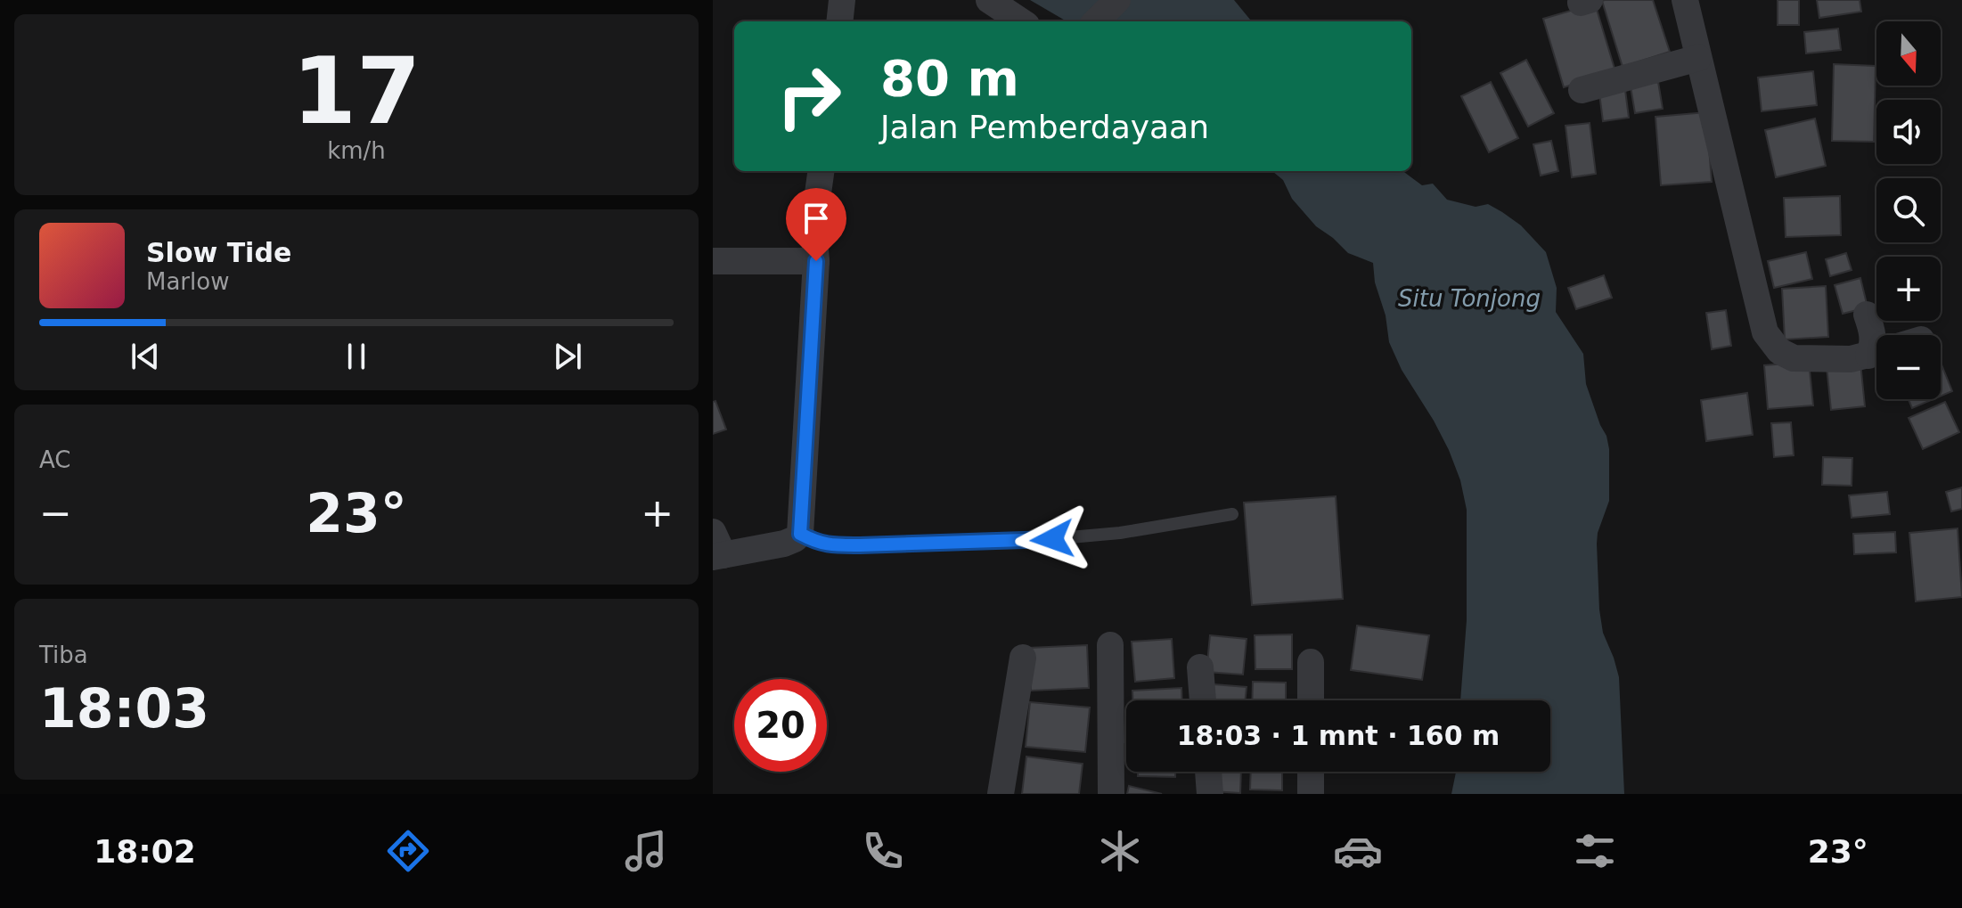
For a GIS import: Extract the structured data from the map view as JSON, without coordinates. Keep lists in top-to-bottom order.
{
  "water": ["Situ Tonjong"],
  "north": "bottom",
  "page": {
    "tile": [
      ["17", "km/h"],
      "AC",
      ["Tiba", "18:03"]
    ],
    "map_buttons": ["+", "−"],
    "turn": ["80 m", "Jalan Pemberdayaan"],
    "song": ["Slow Tide", "Marlow"],
    "heat": ["−", "23°", "+"],
    "limit": "20",
    "trip": "18:03 · 1 mnt · 160 m",
    "tabs": ["18:02", "23°"]
  }
}
